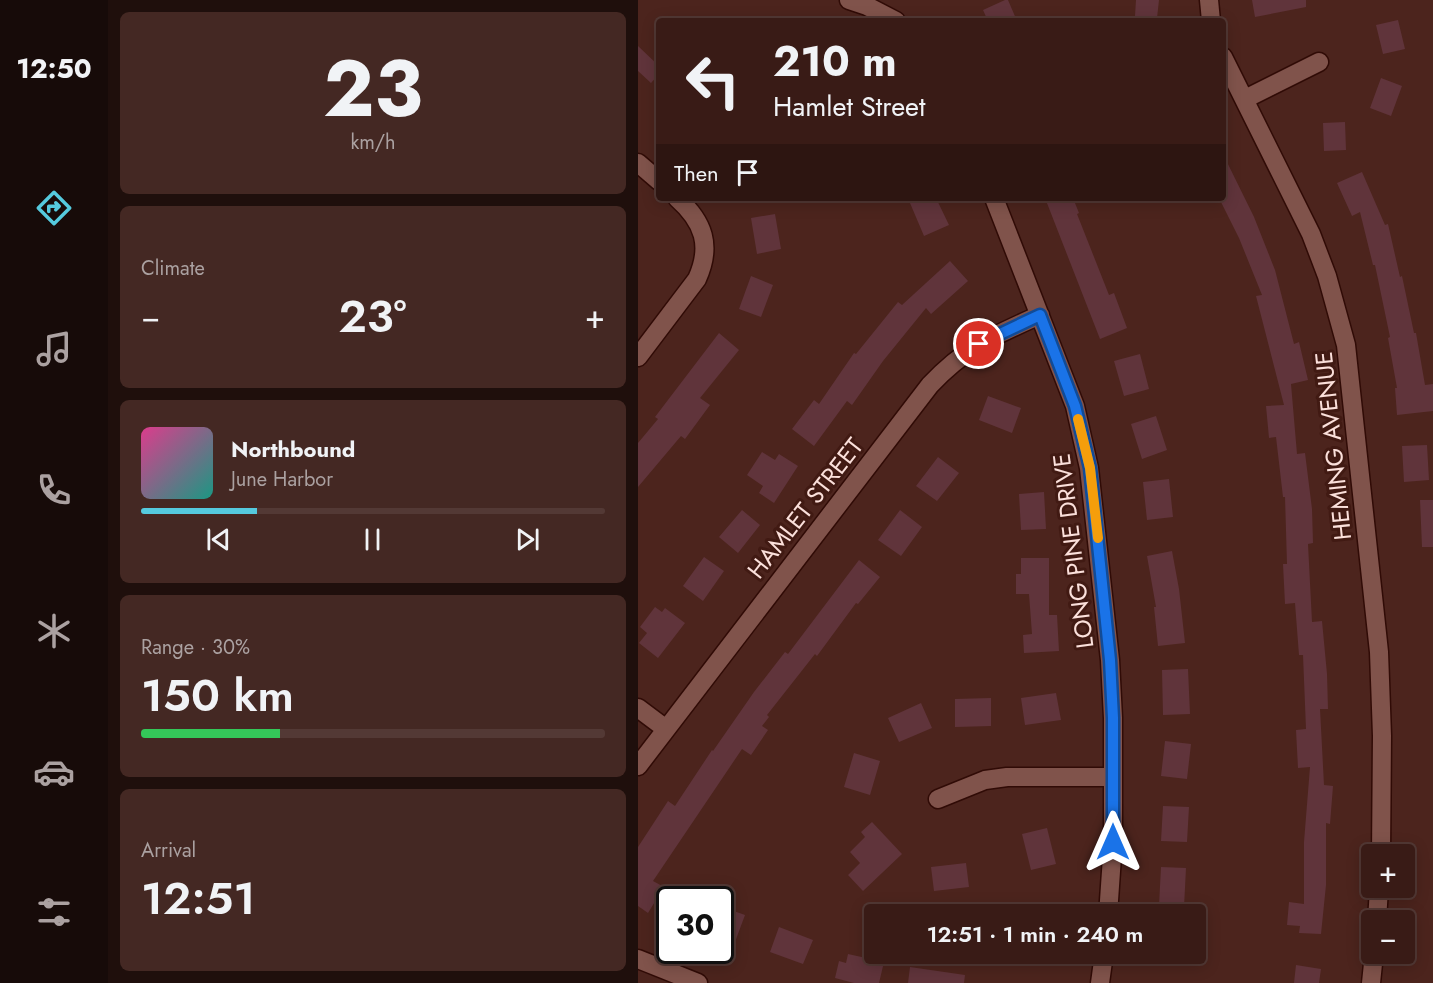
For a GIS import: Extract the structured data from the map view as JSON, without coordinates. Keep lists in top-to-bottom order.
{
  "streets": {
    "street": ["HEMING AVENUE", "HAMLET STREET", "LONG PINE DRIVE"]
  },
  "crossings": [
    ["HAMLET STREET", "LONG PINE DRIVE"]
  ],
  "page": {
    "tabs": "12:50",
    "tile": [
      ["23", "km/h"],
      "Climate",
      ["Range · 30%", "150 km"],
      ["Arrival", "12:51"]
    ],
    "turn": ["210 m", "Hamlet Street"],
    "then": "Then",
    "heat": ["−", "23°", "+"],
    "song": ["Northbound", "June Harbor"],
    "map_buttons": ["+", "−"],
    "limit": "30",
    "trip": "12:51 · 1 min · 240 m"
  }
}
